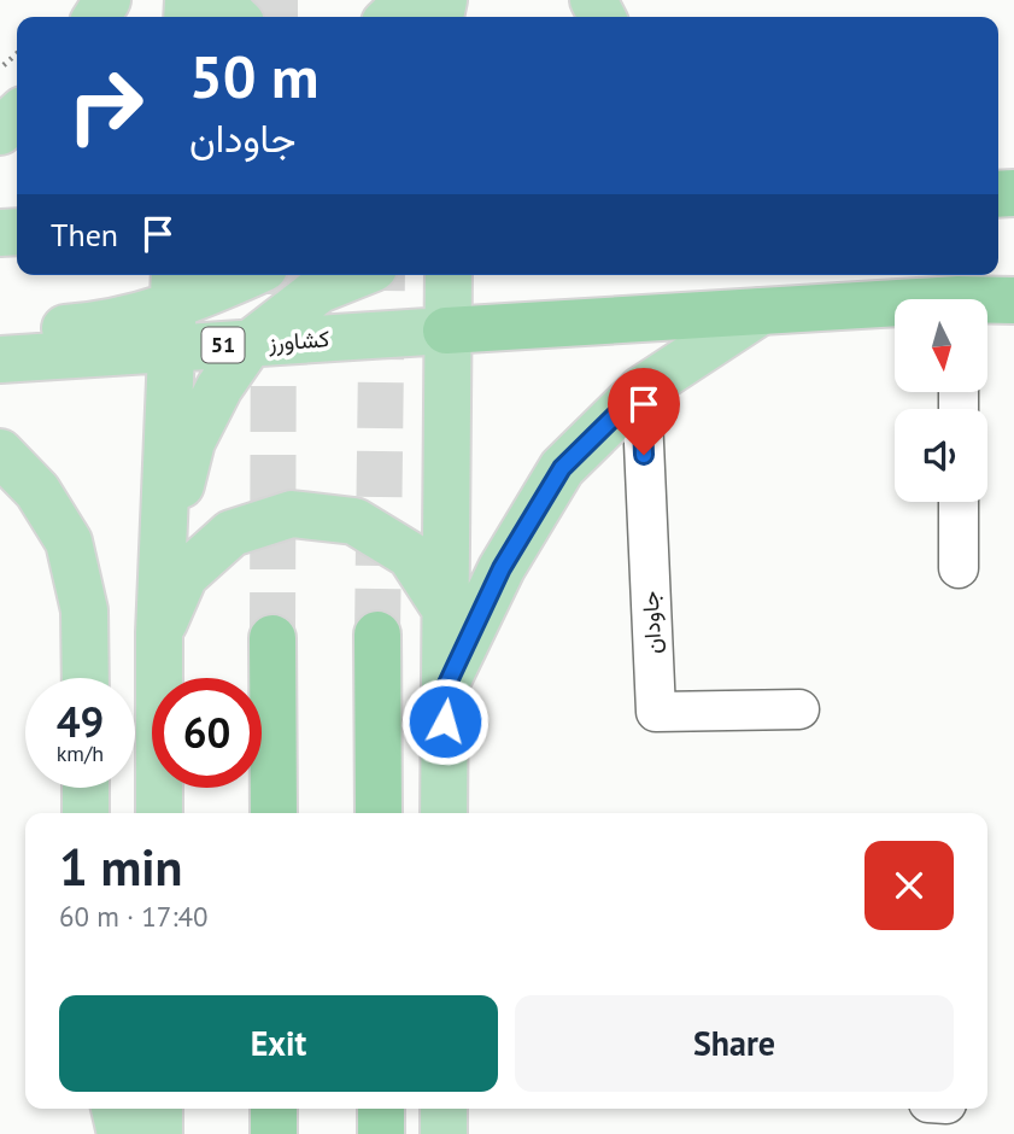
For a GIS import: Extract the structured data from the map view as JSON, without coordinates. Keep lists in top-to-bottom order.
{
  "streets": {
    "highway": ["51"],
    "main road": ["کشاورز"],
    "street": ["جاودان"]
  },
  "crossings": [
    ["کشاورز", "51"]
  ],
  "north": "bottom",
  "page": {
    "turn": ["50 m", "جاودان"],
    "then": "Then",
    "speed": "49 km/h",
    "limit": "60",
    "heading": ["1 min", "60 m · 17:40"],
    "buttons": ["Exit", "Share"]
  }
}
